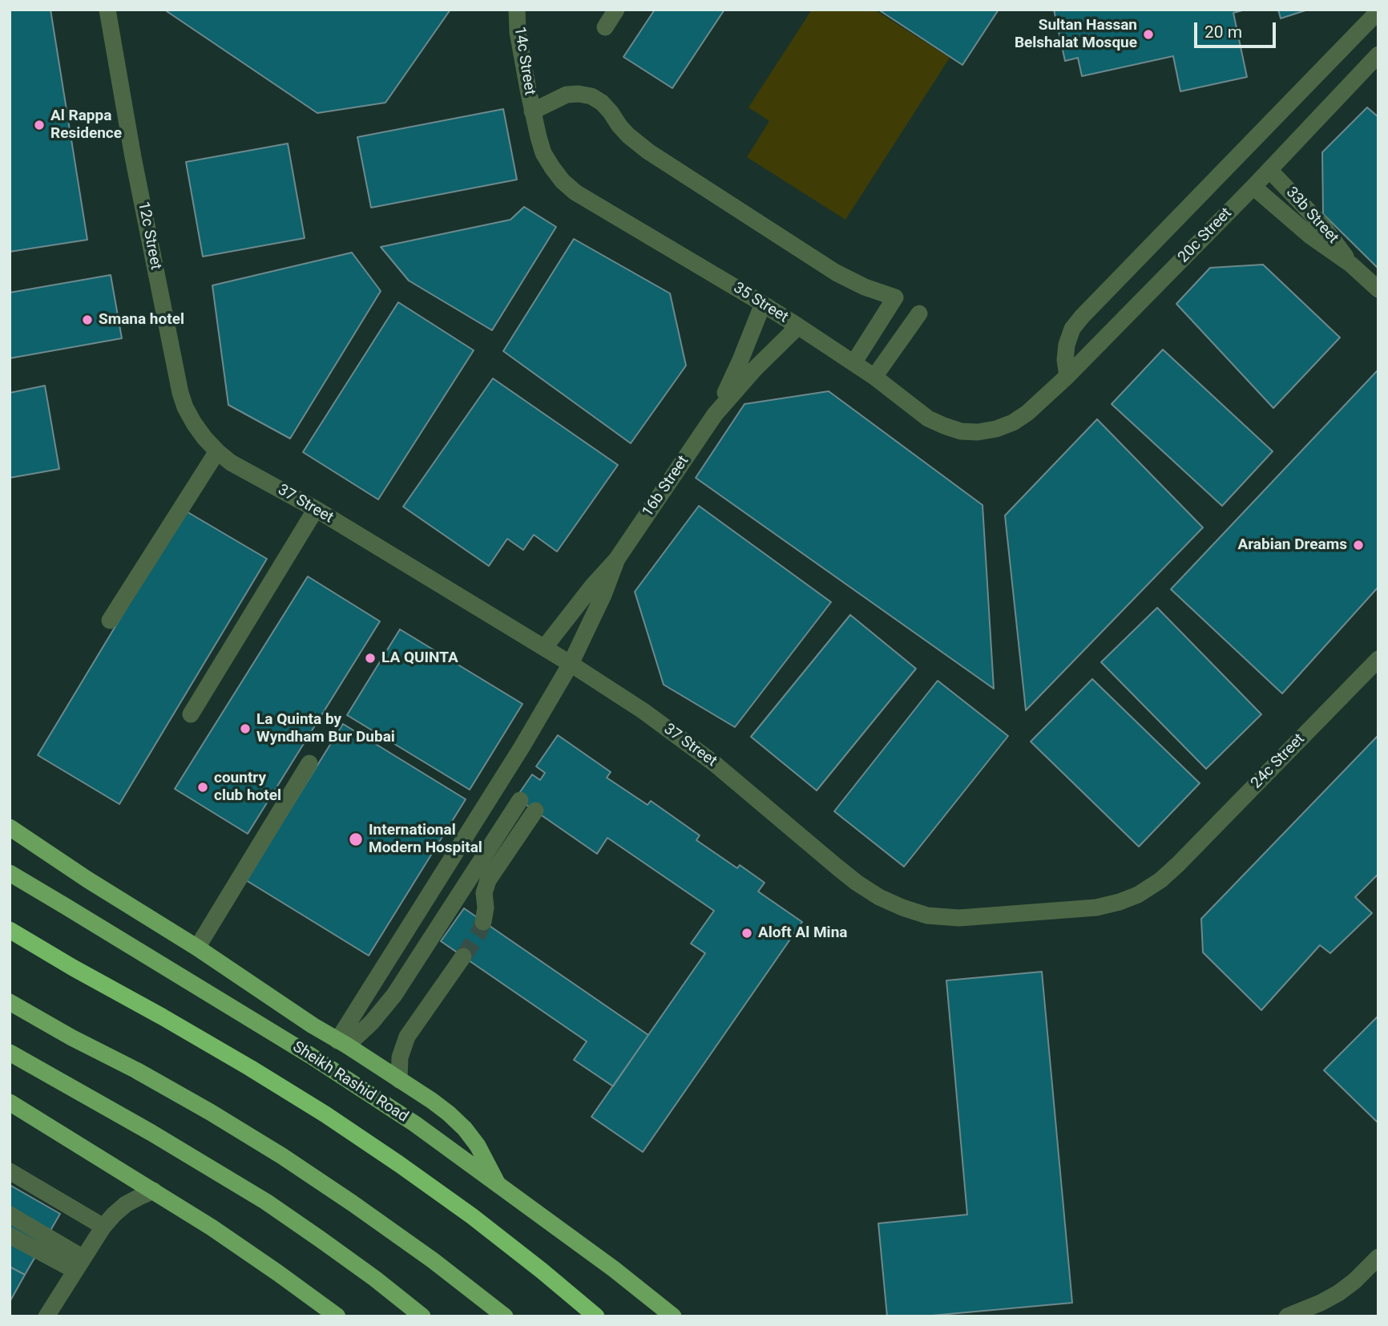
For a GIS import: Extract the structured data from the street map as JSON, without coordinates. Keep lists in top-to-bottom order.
{
  "streets": {
    "main road": ["Sheikh Rashid Road"],
    "street": [
      "14c Street",
      "33b Street",
      "12c Street",
      "20c Street",
      "35 Street",
      "16b Street",
      "37 Street",
      "24c Street"
    ]
  },
  "crossings": [
    ["14c Street", "35 Street"],
    ["33b Street", "20c Street"],
    ["12c Street", "37 Street"],
    ["20c Street", "35 Street"],
    ["35 Street", "16b Street"],
    ["16b Street", "37 Street"],
    ["37 Street", "24c Street"]
  ],
  "places": [
    "Sultan Hassan Belshalat Mosque",
    "Al Rappa Residence",
    "Smana hotel",
    "Arabian Dreams",
    "LA QUINTA",
    "La Quinta by Wyndham Bur Dubai",
    "country club hotel",
    "International Modern Hospital",
    "Aloft Al Mina"
  ],
  "scale_bar": "20 m"
}
